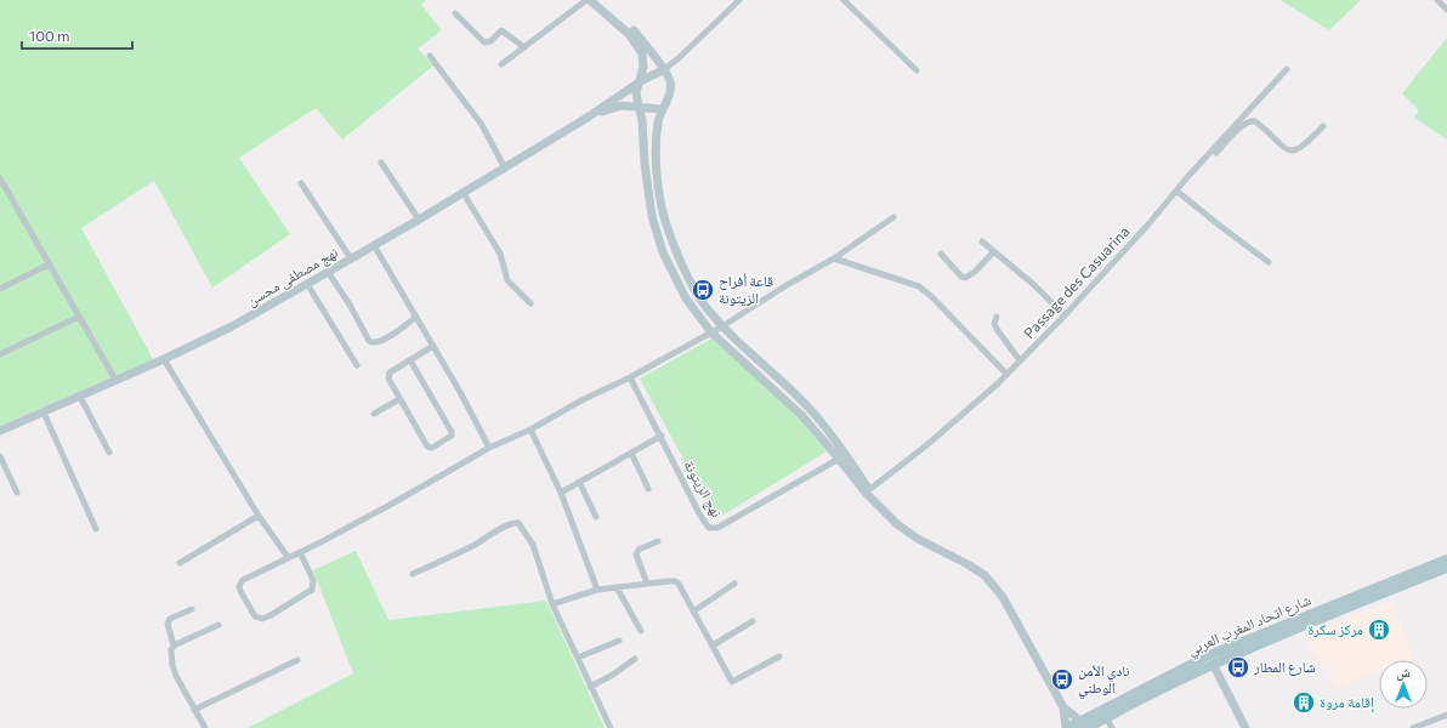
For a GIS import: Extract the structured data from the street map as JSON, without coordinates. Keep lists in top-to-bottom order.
{
  "streets": {
    "main road": ["نهج مصطفى محسن", "شارع اتحاد المغرب العربي"],
    "street": ["Passage des Casuarina", "نهج الزيتونة"]
  },
  "places": {
    "bus stop": ["قاعة أفراح الزيتونة", "شارع المطار", "نادي الأمن الوطني"],
    "building": ["مركز سكرة", "إقامة مروة"]
  },
  "scale_bar": "100 m",
  "north": "top"
}
